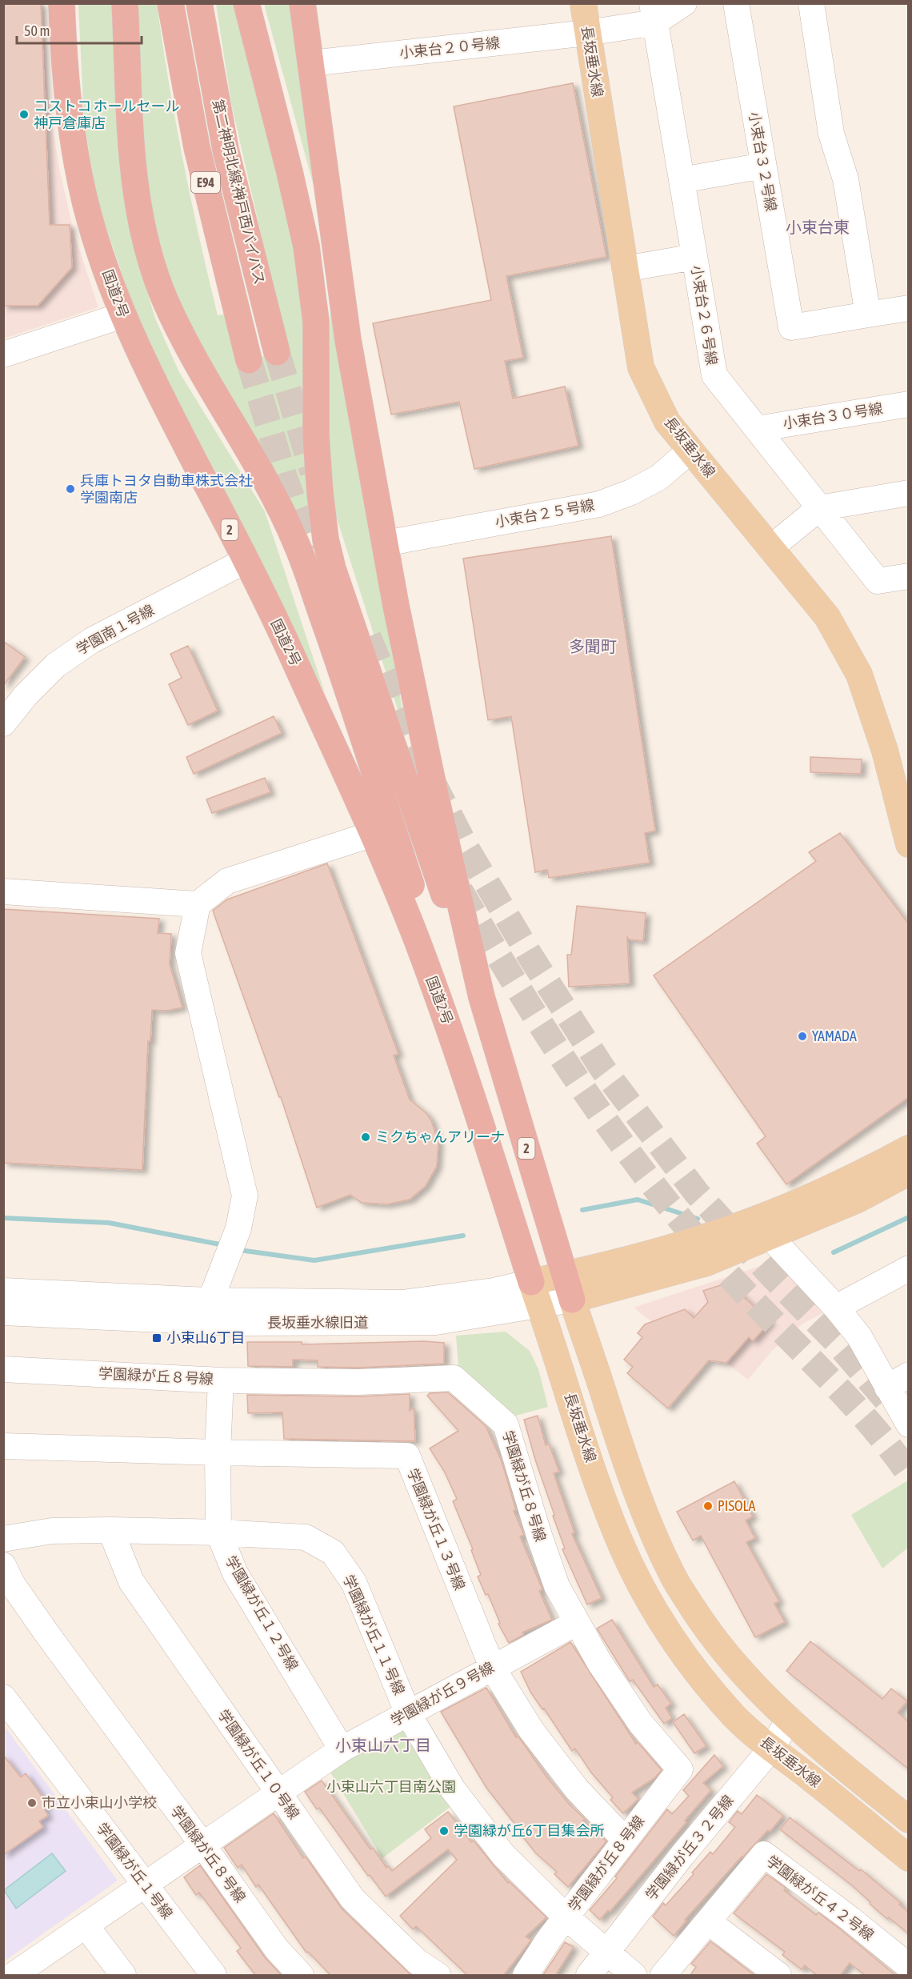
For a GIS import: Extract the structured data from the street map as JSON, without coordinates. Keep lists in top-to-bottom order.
{
  "streets": {
    "highway": [
      "E94",
      "第二神明北線;神戸西バイパス",
      "国道2号",
      "2"
    ],
    "main road": ["長坂垂水線"],
    "street": [
      "小束台２０号線",
      "小束台３２号線",
      "小束台２６号線",
      "小束台３０号線",
      "小束台２５号線",
      "学園南１号線",
      "長坂垂水線旧道",
      "学園緑が丘８号線",
      "学園緑が丘１３号線",
      "学園緑が丘１２号線",
      "学園緑が丘１１号線",
      "学園緑が丘９号線",
      "学園緑が丘１０号線",
      "学園緑が丘３２号線",
      "学園緑が丘１号線",
      "学園緑が丘４２号線"
    ]
  },
  "crossings": [
    ["小束台２０号線", "長坂垂水線"],
    ["小束台２０号線", "2"],
    ["長坂垂水線", "国道2号"],
    ["長坂垂水線", "小束台２５号線"],
    ["長坂垂水線", "2"],
    ["長坂垂水線", "長坂垂水線旧道"],
    ["長坂垂水線", "学園緑が丘３２号線"],
    ["国道2号", "学園南１号線"],
    ["国道2号", "長坂垂水線旧道"],
    ["小束台２６号線", "小束台３０号線"],
    ["小束台２５号線", "2"],
    ["2", "長坂垂水線旧道"],
    ["学園緑が丘８号線", "学園緑が丘１３号線"],
    ["学園緑が丘８号線", "学園緑が丘１２号線"],
    ["学園緑が丘８号線", "学園緑が丘１１号線"],
    ["学園緑が丘８号線", "学園緑が丘９号線"],
    ["学園緑が丘１３号線", "学園緑が丘１２号線"],
    ["学園緑が丘１３号線", "学園緑が丘９号線"],
    ["学園緑が丘１２号線", "学園緑が丘１１号線"],
    ["学園緑が丘１２号線", "学園緑が丘９号線"],
    ["学園緑が丘１１号線", "学園緑が丘９号線"],
    ["学園緑が丘１１号線", "学園緑が丘１０号線"],
    ["学園緑が丘１１号線", "学園緑が丘３２号線"],
    ["学園緑が丘９号線", "学園緑が丘１０号線"],
    ["学園緑が丘９号線", "学園緑が丘１号線"]
  ],
  "districts": ["小束台東", "多聞町", "小束山六丁目"],
  "parks": ["小束山六丁目南公園"],
  "places": {
    "other": [
      "コストコ ホールセール 神戸倉庫店",
      "兵庫トヨタ自動車株式会社 学園南店",
      "YAMADA",
      "ミクちゃんアリーナ",
      "PISOLA",
      "市立小束山小学校",
      "学園緑が丘6丁目集会所"
    ],
    "transit": ["小束山6丁目"]
  },
  "scale_bar": "50 m"
}
